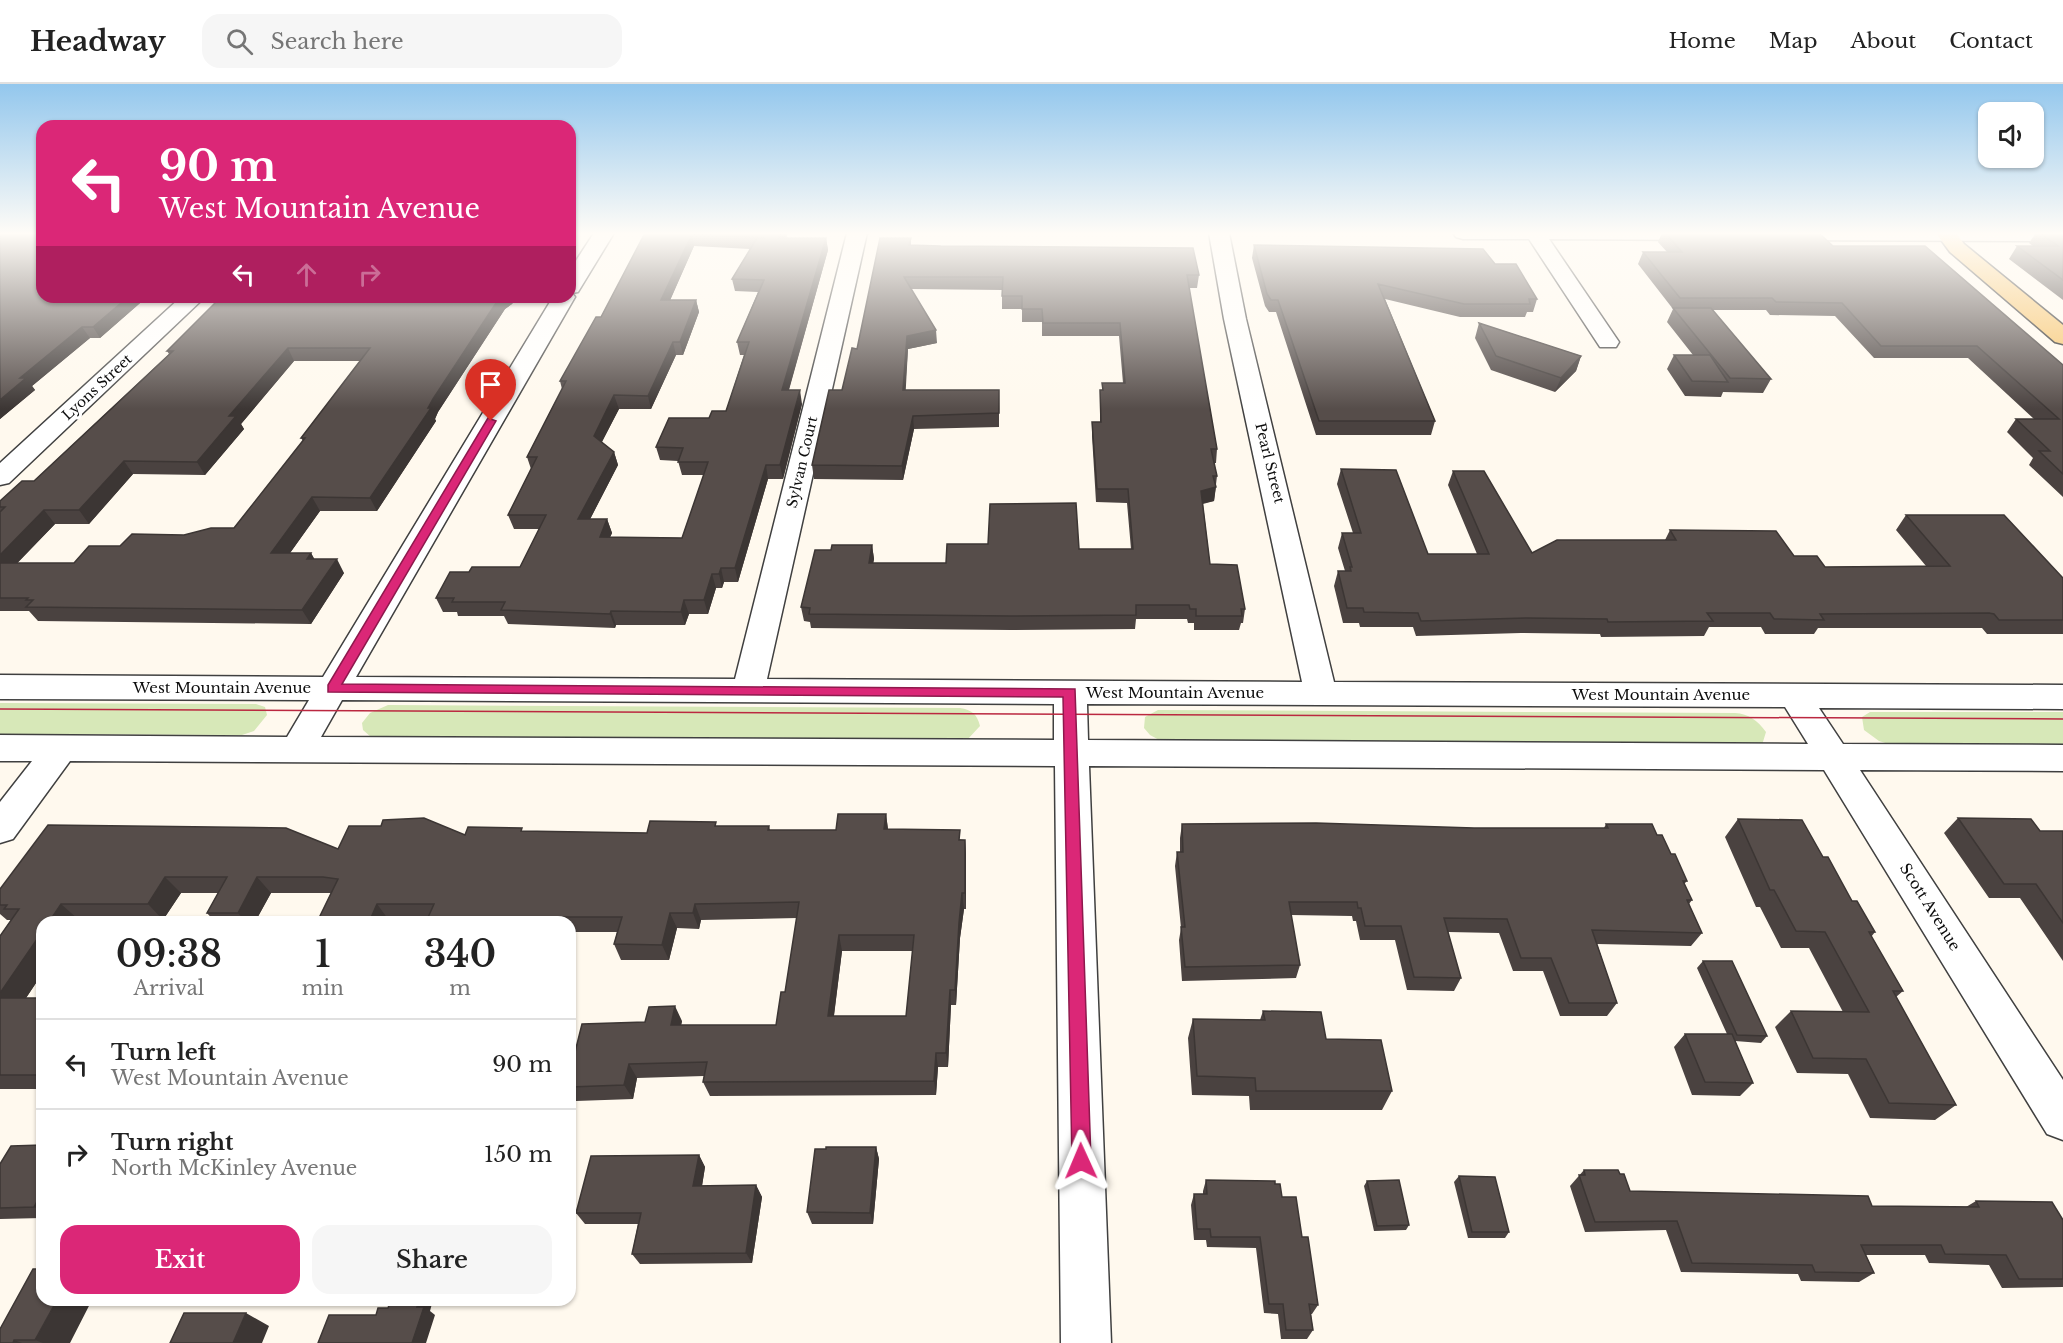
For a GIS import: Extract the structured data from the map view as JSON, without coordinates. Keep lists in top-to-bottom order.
{
  "streets": {
    "street": [
      "Lyons Street",
      "Sylvan Court",
      "Pearl Street",
      "West Mountain Avenue",
      "Scott Avenue"
    ]
  },
  "crossings": [
    ["Sylvan Court", "West Mountain Avenue"],
    ["Pearl Street", "West Mountain Avenue"],
    ["West Mountain Avenue", "Scott Avenue"]
  ],
  "page": {
    "header": "Headway",
    "search": "Search here",
    "nav": [
      "Home",
      "Map",
      "About",
      "Contact"
    ],
    "turn": ["90 m", "West Mountain Avenue"],
    "eta": [
      "09:38",
      "Arrival",
      "1",
      "min",
      "340",
      "m"
    ],
    "list": [
      {
        "name": "Turn left",
        "note": "West Mountain Avenue",
        "value": "90 m"
      },
      {
        "name": "Turn right",
        "note": "North McKinley Avenue",
        "value": "150 m"
      }
    ],
    "buttons": ["Exit", "Share"]
  }
}
